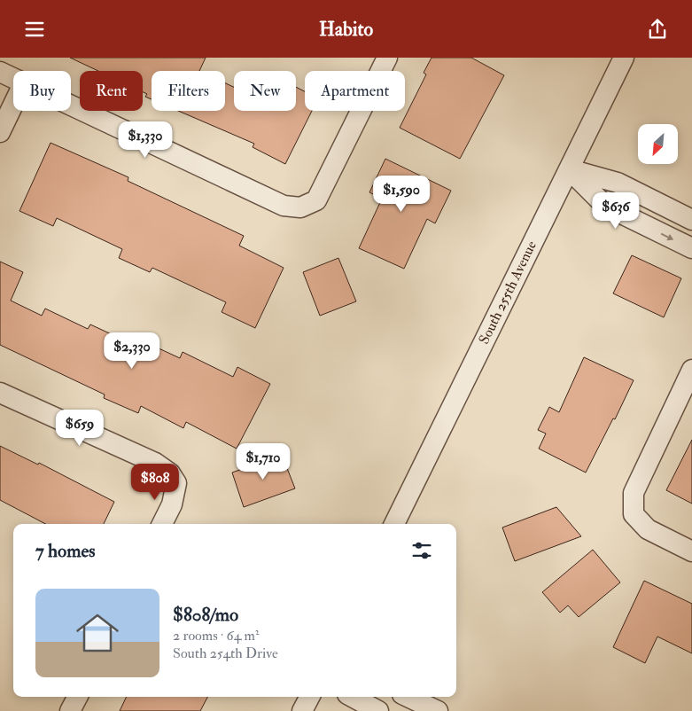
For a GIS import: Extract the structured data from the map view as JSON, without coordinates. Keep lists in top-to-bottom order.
{
  "streets": {
    "street": ["South 255th Avenue"]
  },
  "north": "bottom left",
  "page": {
    "header": "Habito",
    "chip": [
      "Buy",
      "Rent",
      "Filters",
      "New",
      "Apartment"
    ],
    "price": [
      "$1,330",
      "$1,590",
      "$636",
      "$2,330",
      "$659",
      "$1,710",
      "$808"
    ],
    "heading": "7 homes",
    "list": [
      {
        "name": "$808/mo",
        "note": "2 rooms · 64 m² · South 254th Drive"
      }
    ]
  }
}
